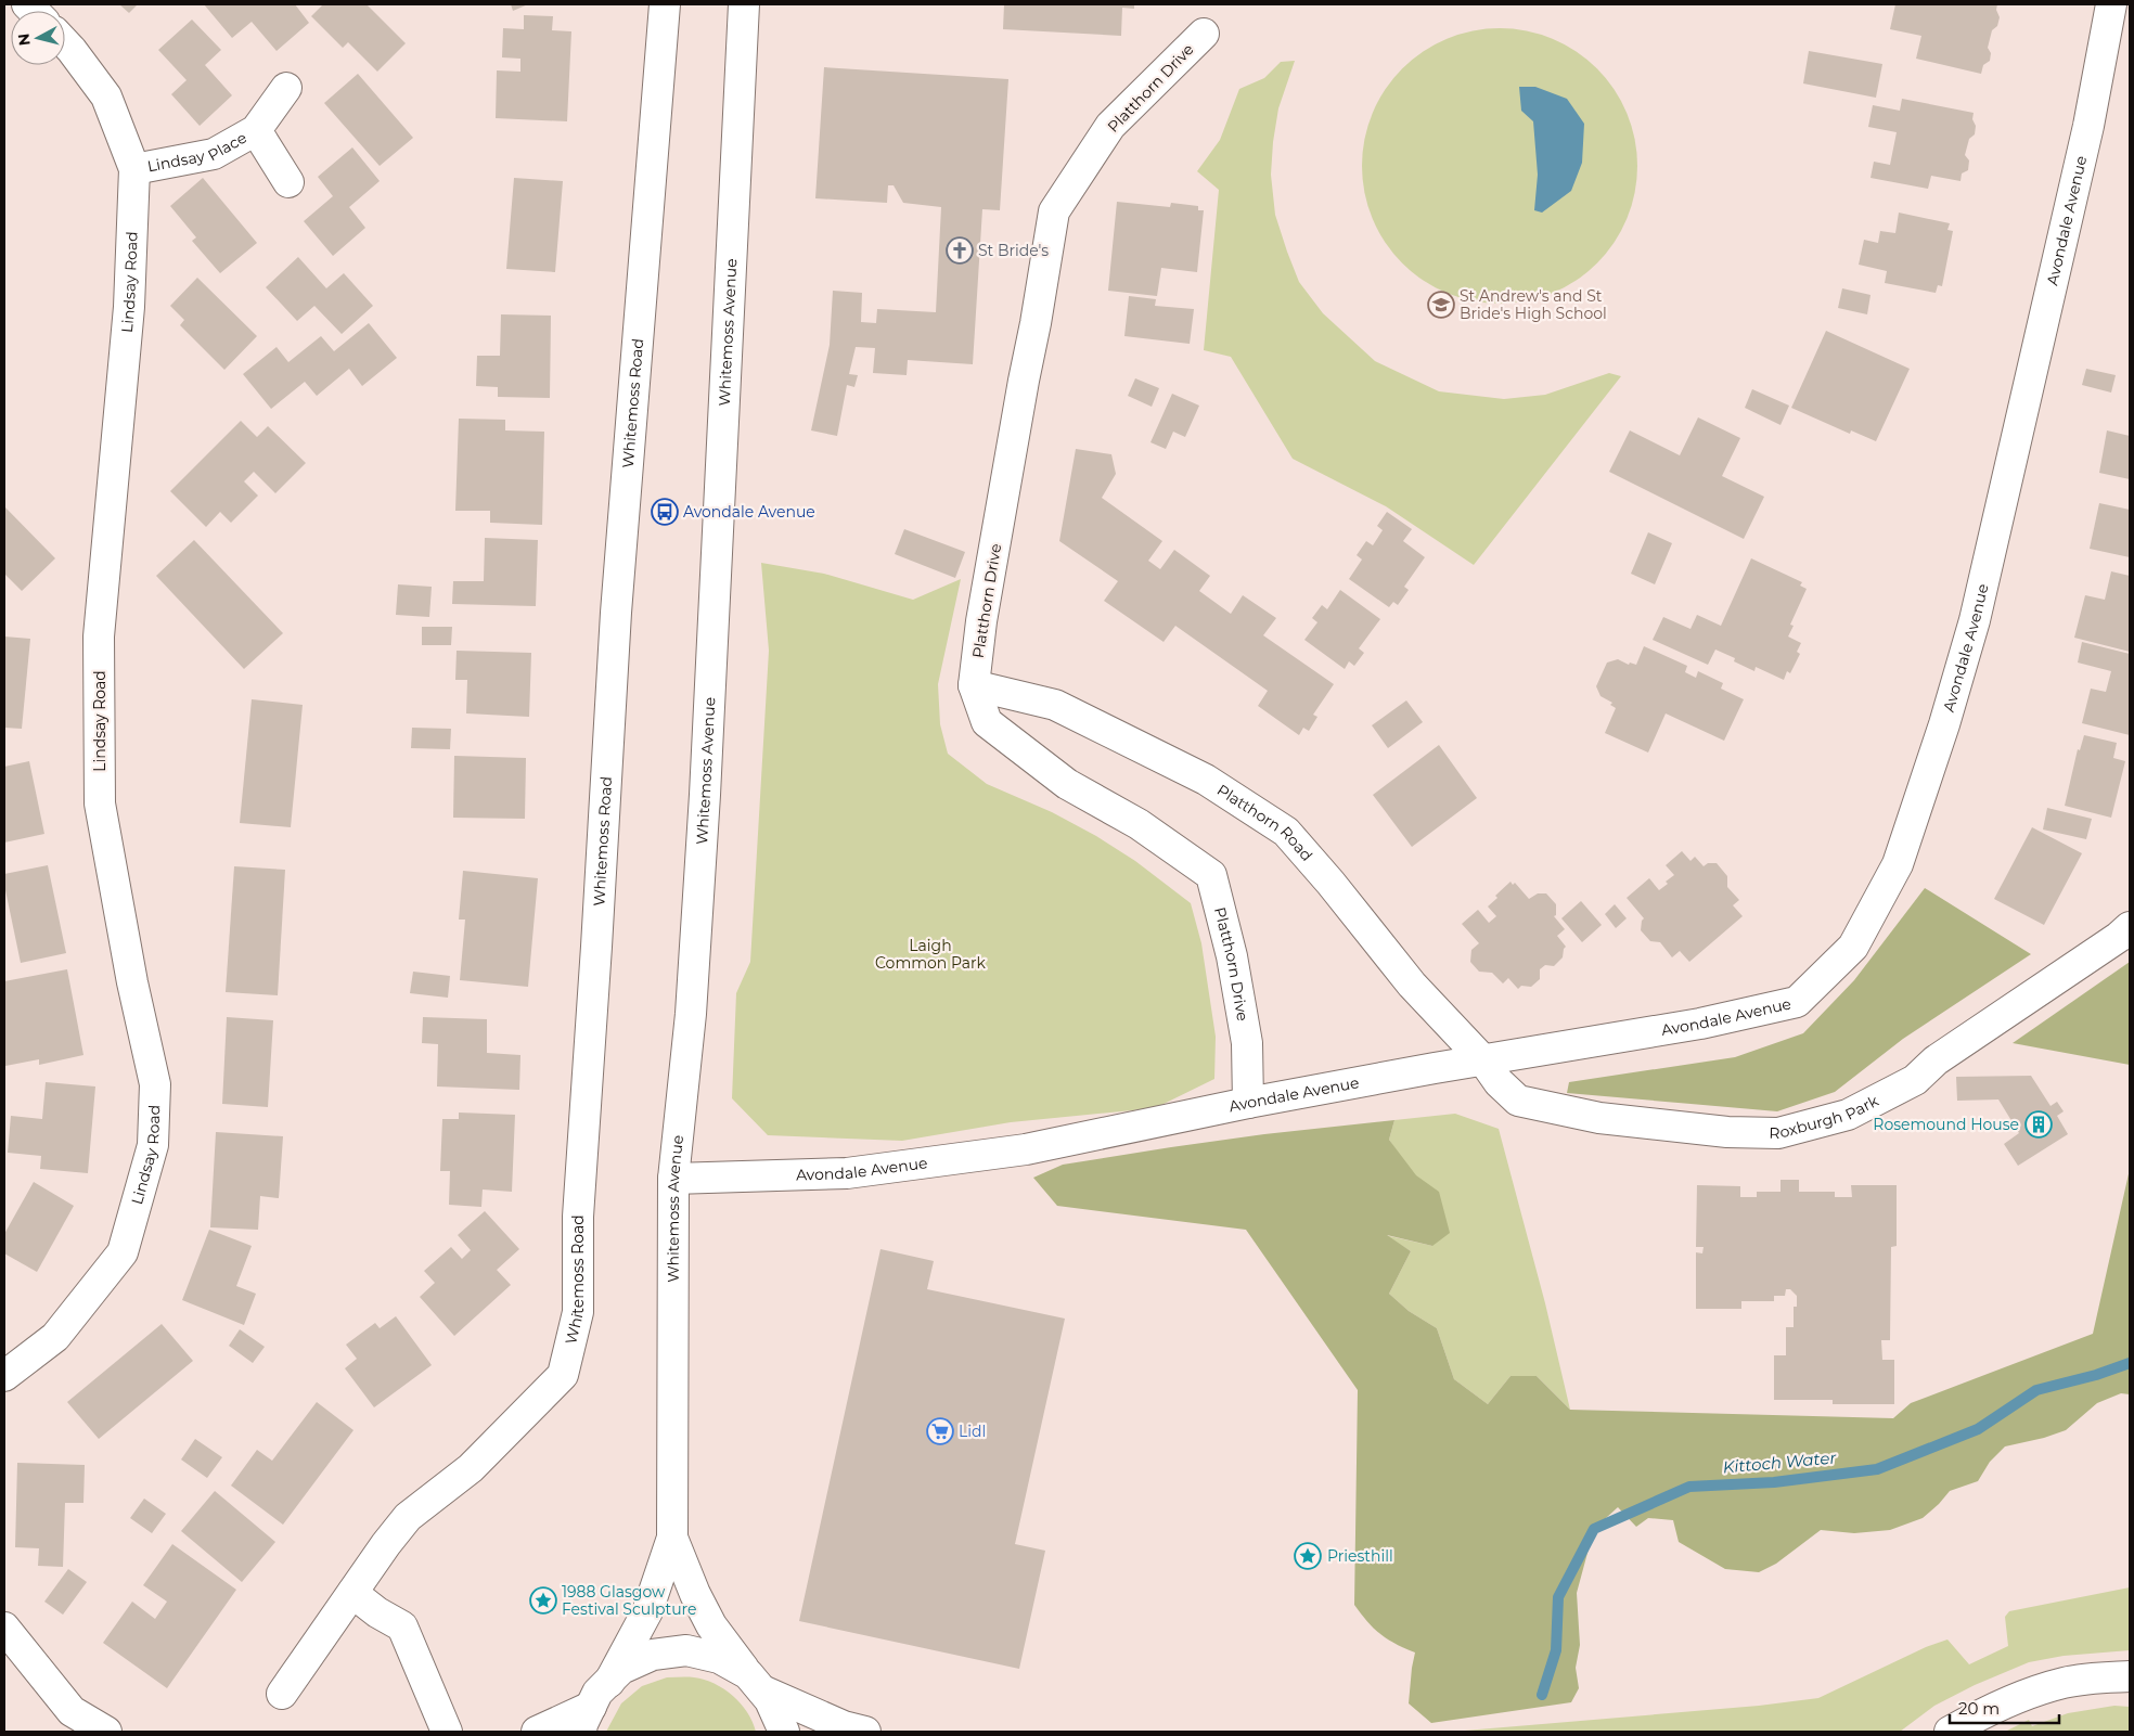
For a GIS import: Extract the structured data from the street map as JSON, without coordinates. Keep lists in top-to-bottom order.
{
  "streets": {
    "street": [
      "Platthorn Drive",
      "Lindsay Place",
      "Avondale Avenue",
      "Lindsay Road",
      "Whitemoss Avenue",
      "Whitemoss Road",
      "Platthorn Road",
      "Roxburgh Park"
    ]
  },
  "crossings": [
    ["Platthorn Drive", "Avondale Avenue"],
    ["Platthorn Drive", "Platthorn Road"],
    ["Lindsay Place", "Lindsay Road"],
    ["Avondale Avenue", "Whitemoss Avenue"],
    ["Avondale Avenue", "Platthorn Road"],
    ["Avondale Avenue", "Roxburgh Park"],
    ["Platthorn Road", "Roxburgh Park"]
  ],
  "water": ["Kittoch Water"],
  "parks": ["Laigh Common Park"],
  "places": {
    "church": ["St Bride's"],
    "school or university": ["St Andrew's and St Bride's High School"],
    "bus stop": ["Avondale Avenue"],
    "building": ["Rosemound House"],
    "supermarket": ["Lidl"],
    "place": ["Priesthill", "1988 Glasgow Festival Sculpture"]
  },
  "scale_bar": "20 m",
  "north": "left"
}
